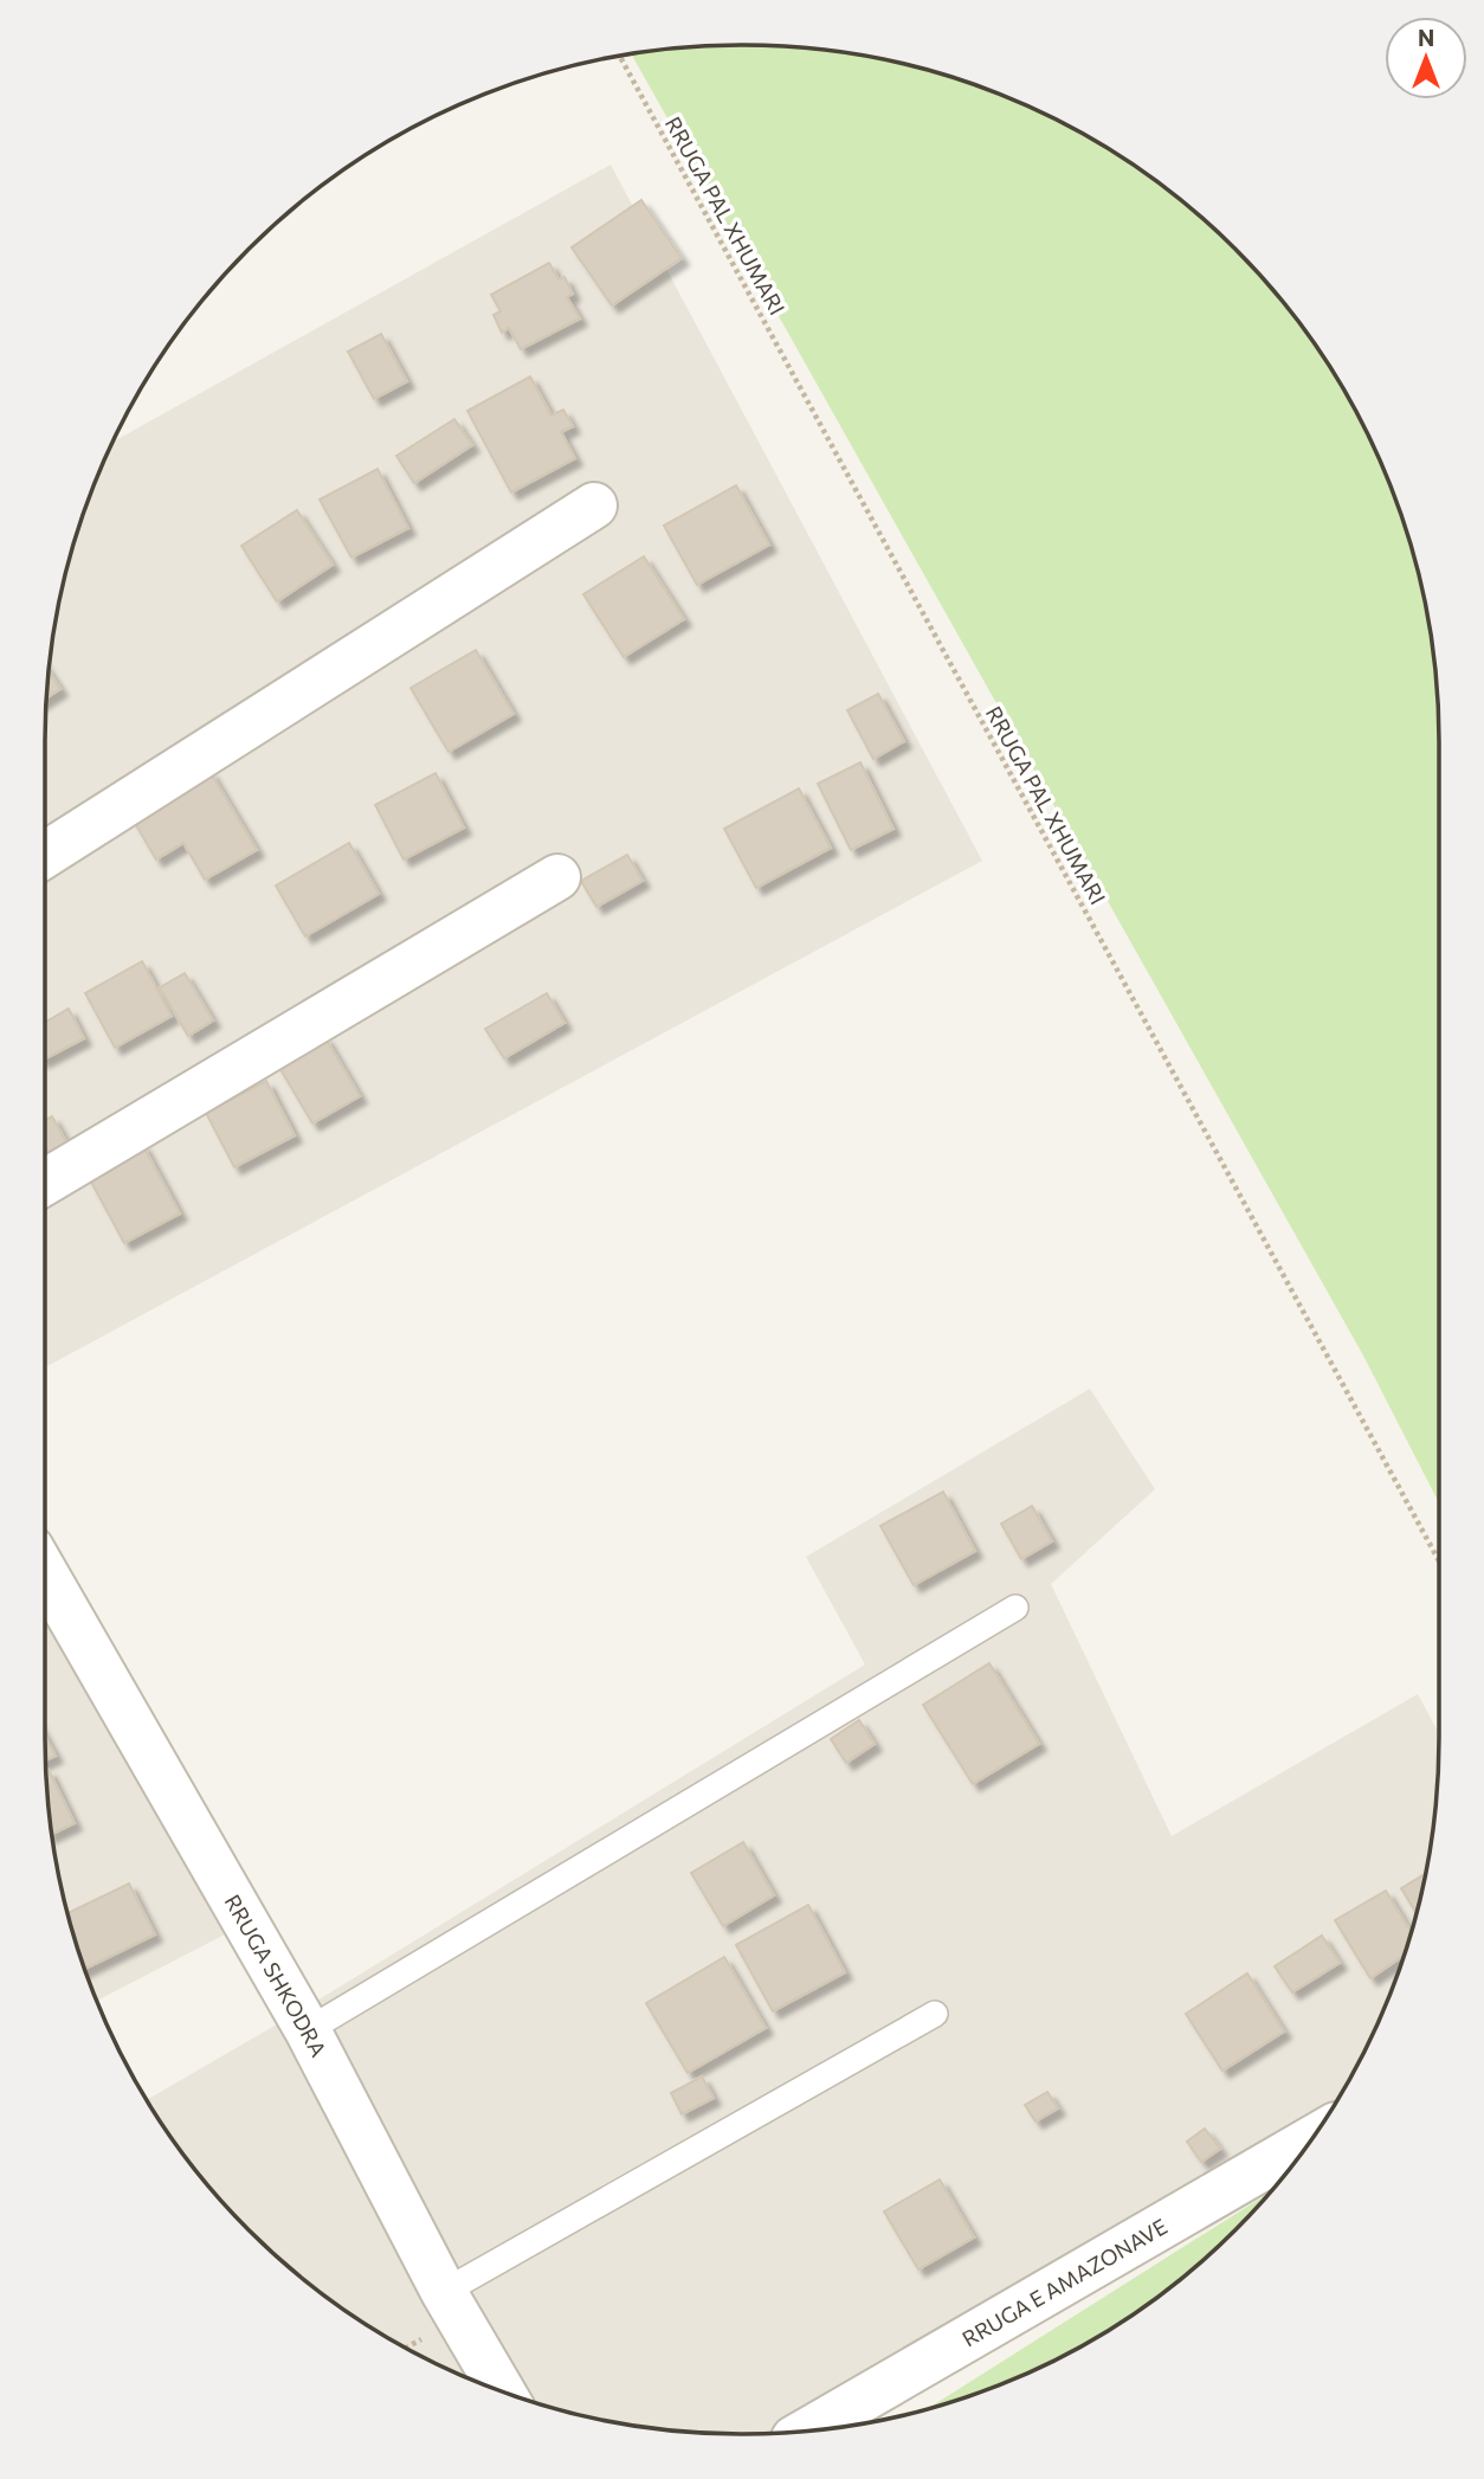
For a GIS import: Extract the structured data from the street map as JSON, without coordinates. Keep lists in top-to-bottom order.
{
  "streets": {
    "street": ["RRUGA SHKODRA", "RRUGA E AMAZONAVE"],
    "path": ["RRUGA PAL XHUMARI"]
  },
  "north": "top"
}
